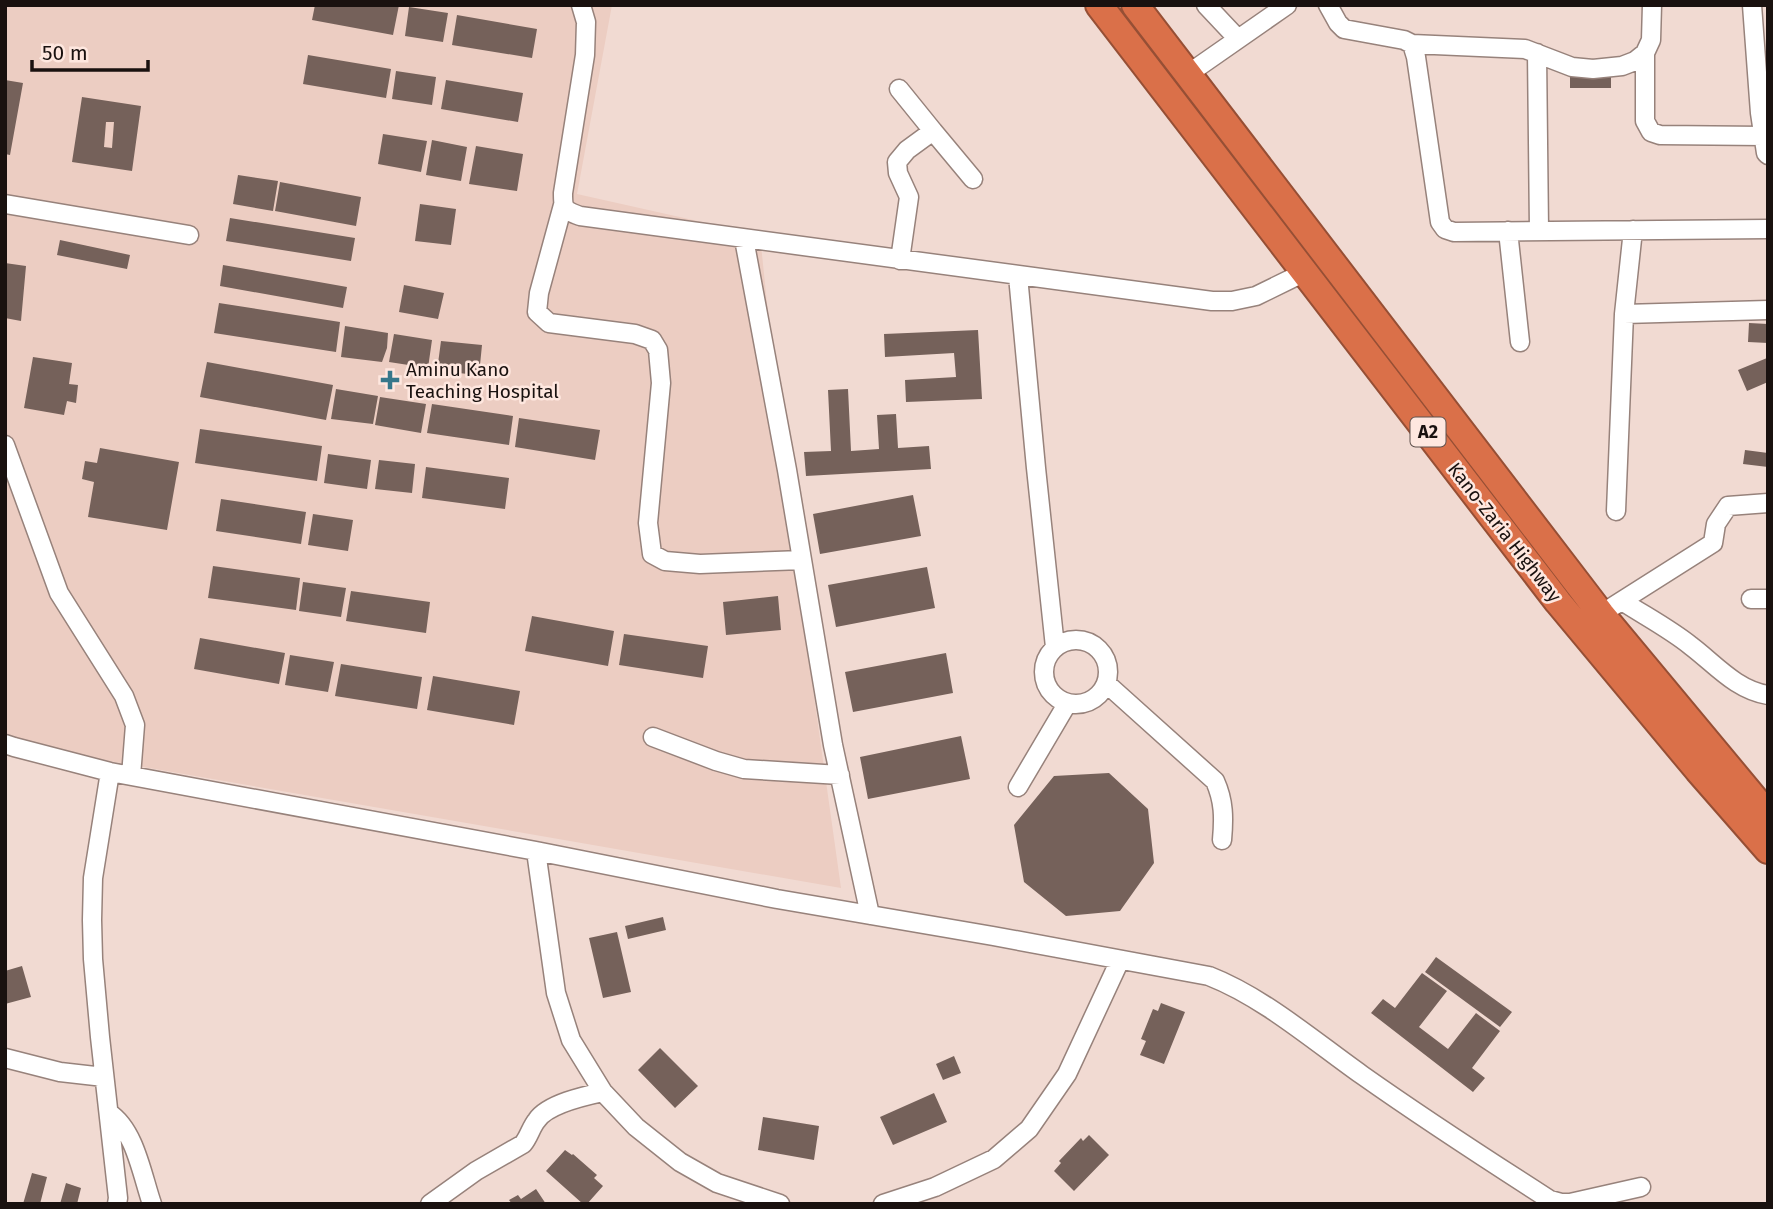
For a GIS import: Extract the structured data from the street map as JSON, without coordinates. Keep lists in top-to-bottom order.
{
  "streets": {
    "highway": ["A2", "Kano-Zaria Highway"]
  },
  "places": {
    "health": ["Aminu Kano Teaching Hospital"]
  },
  "scale_bar": "50 m"
}
